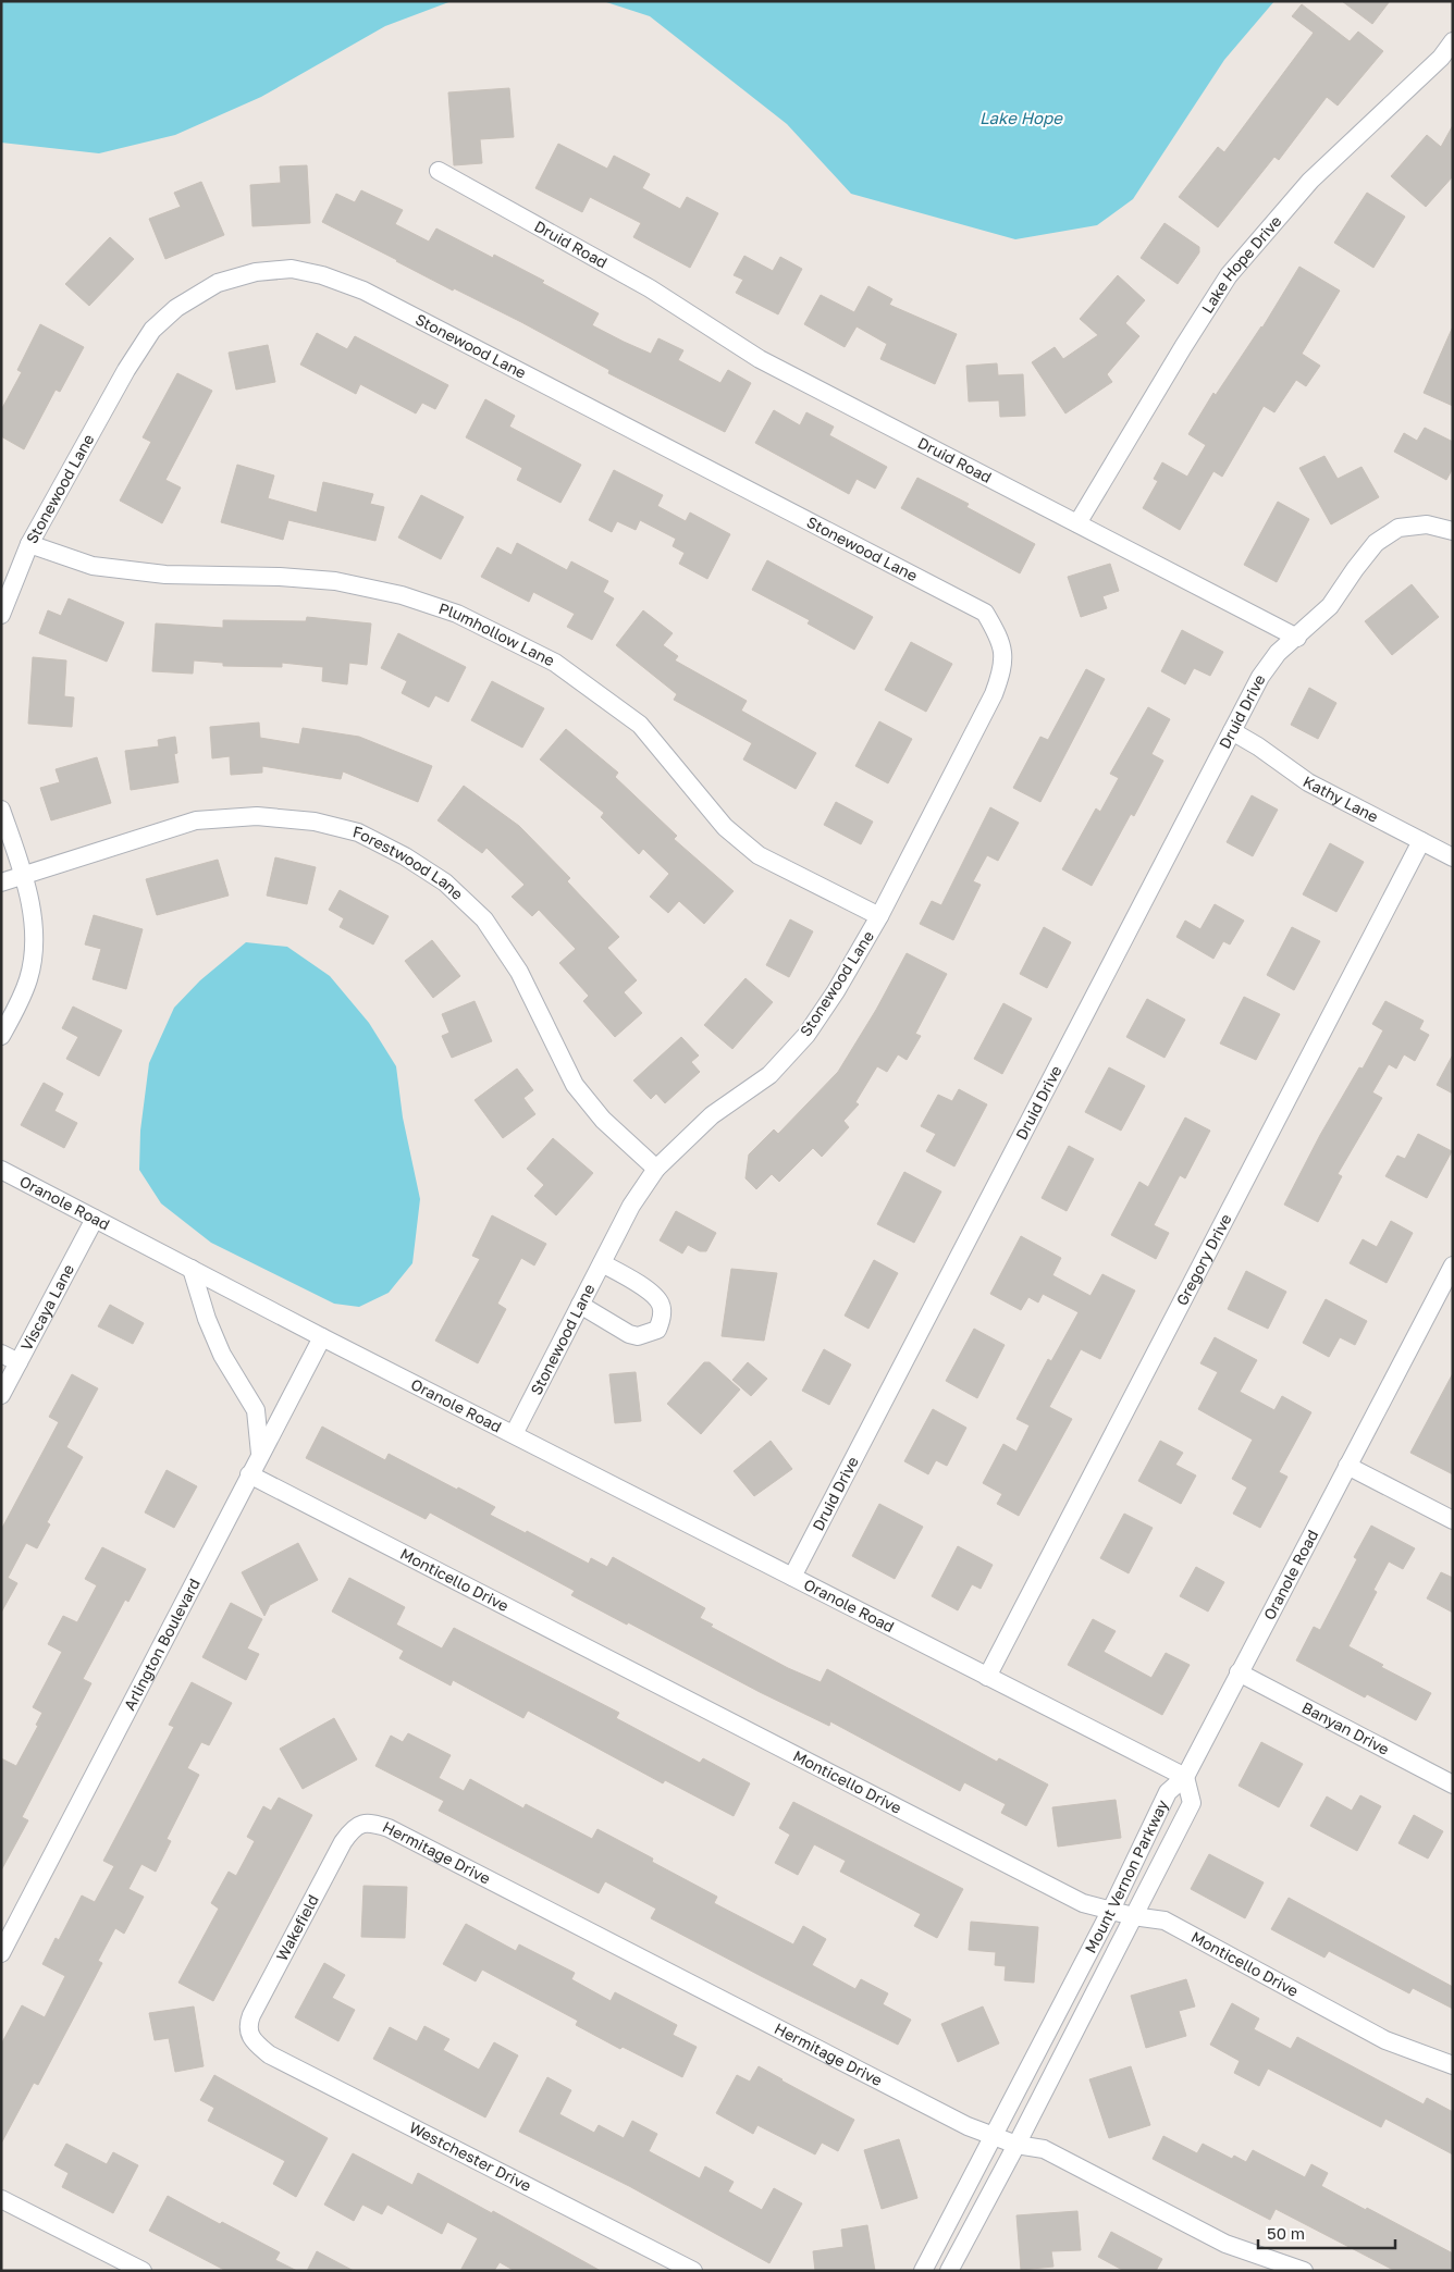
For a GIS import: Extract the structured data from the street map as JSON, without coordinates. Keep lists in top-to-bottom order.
{
  "streets": {
    "street": [
      "Druid Road",
      "Lake Hope Drive",
      "Stonewood Lane",
      "Plumhollow Lane",
      "Druid Drive",
      "Kathy Lane",
      "Forestwood Lane",
      "Oranole Road",
      "Gregory Drive",
      "Viscaya Lane",
      "Monticello Drive",
      "Arlington Boulevard",
      "Banyan Drive",
      "Hermitage Drive",
      "Mount Vernon Parkway",
      "Wakefield",
      "Westchester Drive"
    ]
  },
  "crossings": [
    ["Druid Road", "Lake Hope Drive"],
    ["Druid Road", "Druid Drive"],
    ["Stonewood Lane", "Plumhollow Lane"],
    ["Stonewood Lane", "Forestwood Lane"],
    ["Stonewood Lane", "Oranole Road"],
    ["Druid Drive", "Kathy Lane"],
    ["Druid Drive", "Oranole Road"],
    ["Kathy Lane", "Gregory Drive"],
    ["Oranole Road", "Gregory Drive"],
    ["Oranole Road", "Viscaya Lane"],
    ["Oranole Road", "Arlington Boulevard"],
    ["Oranole Road", "Banyan Drive"],
    ["Oranole Road", "Mount Vernon Parkway"],
    ["Monticello Drive", "Arlington Boulevard"],
    ["Monticello Drive", "Mount Vernon Parkway"],
    ["Hermitage Drive", "Mount Vernon Parkway"],
    ["Hermitage Drive", "Wakefield"],
    ["Wakefield", "Westchester Drive"]
  ],
  "water": ["Lake Hope"],
  "scale_bar": "50 m"
}
